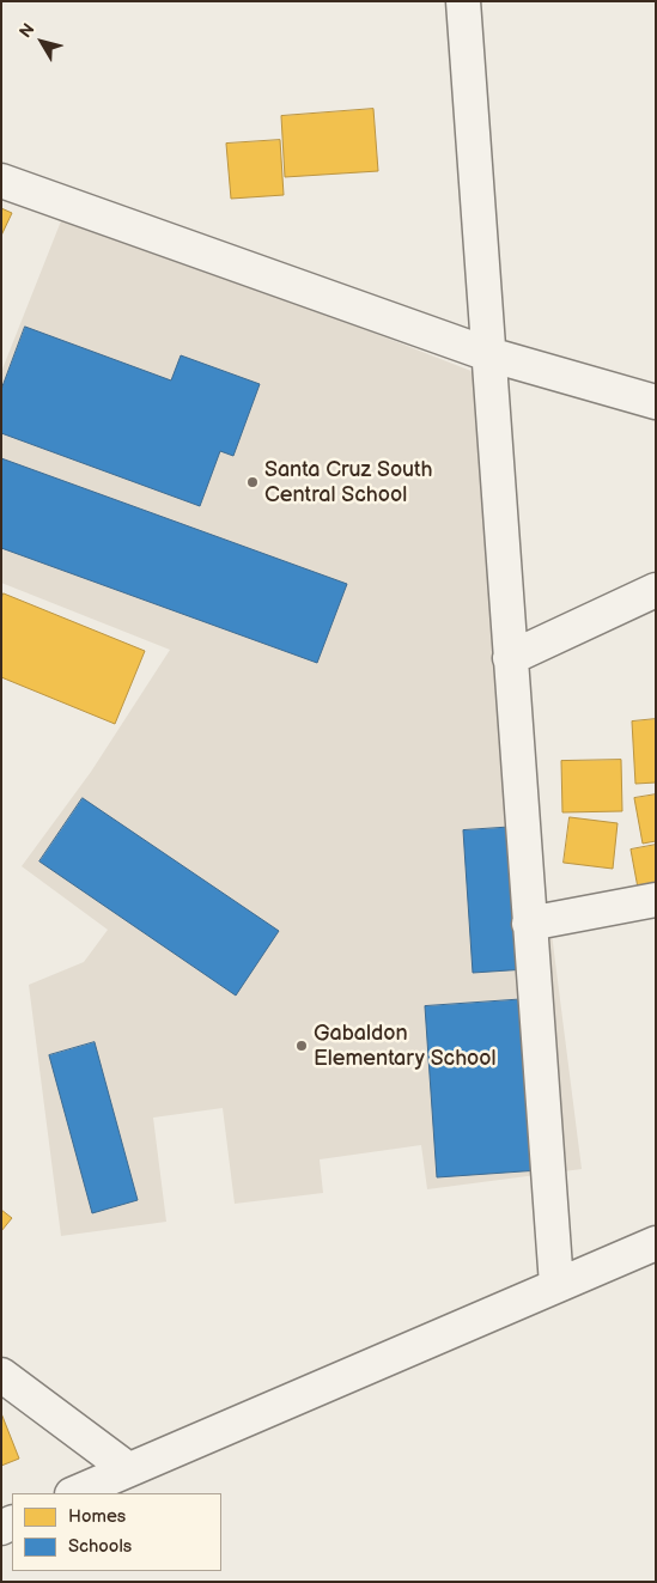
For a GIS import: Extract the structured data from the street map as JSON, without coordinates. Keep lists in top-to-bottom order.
{
  "places": ["Santa Cruz South Central School", "Gabaldon Elementary School"],
  "legend": ["Homes", "Schools"],
  "north": "top left"
}
